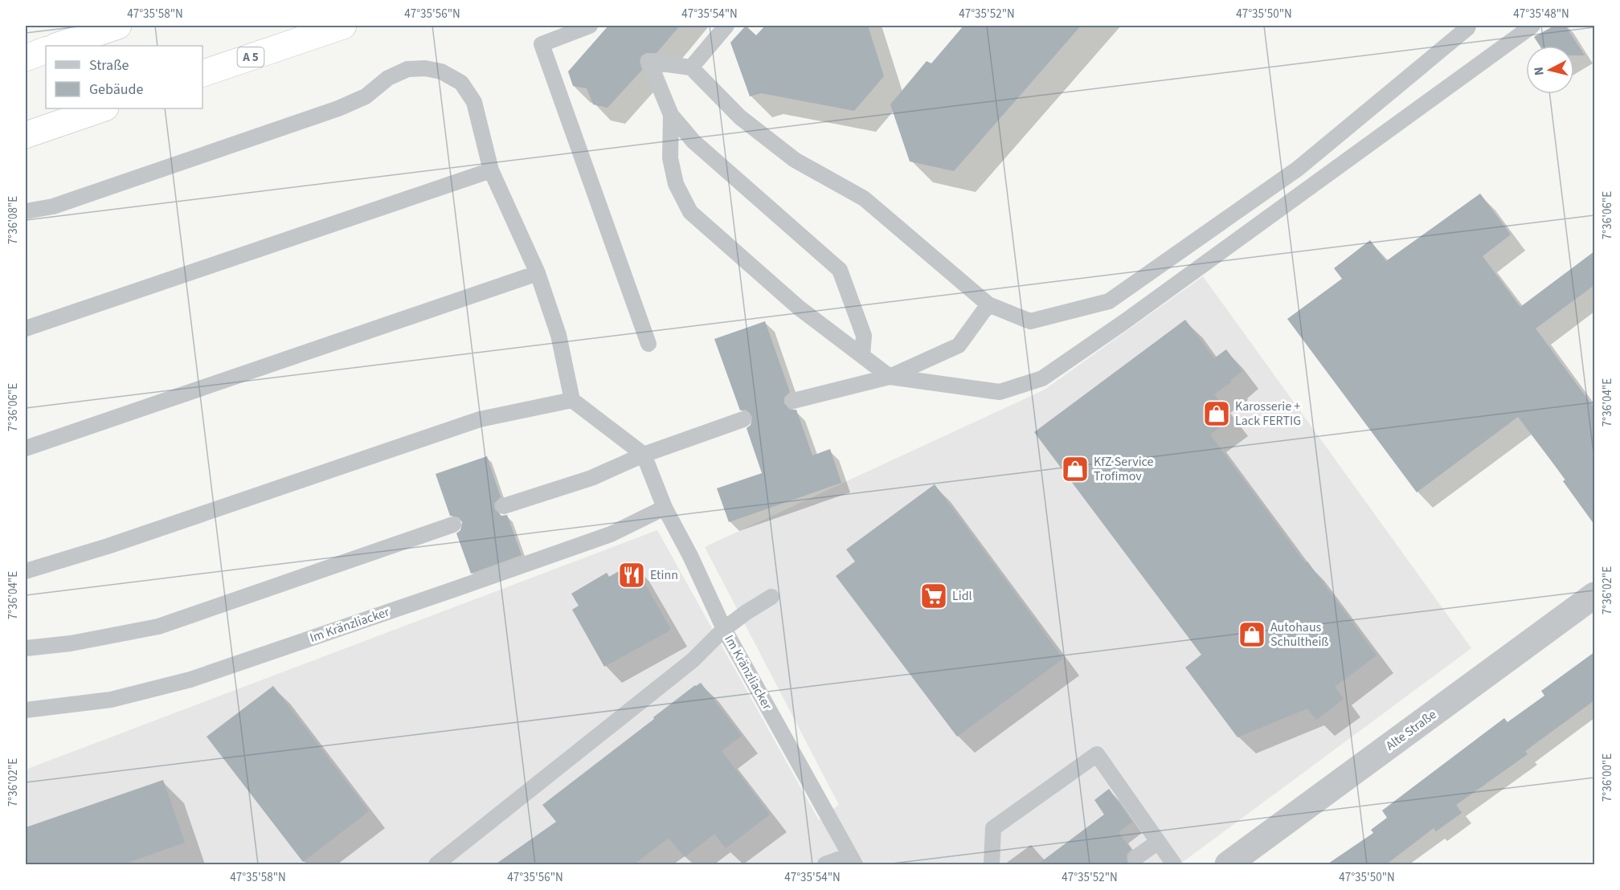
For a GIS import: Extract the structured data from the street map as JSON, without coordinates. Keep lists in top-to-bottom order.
{
  "streets": {
    "highway": ["A 5"],
    "street": ["Alte Straße"],
    "lane": ["Im Kränzliacker"]
  },
  "places": {
    "shop": ["Karosserie + Lack FERTIG", "KfZ Service Trofimov", "Autohaus Schultheiß"],
    "restaurant": ["Etinn"],
    "supermarket": ["Lidl"]
  },
  "legend": ["Straße", "Gebäude"],
  "north": "left",
  "coordinates": [
    "47°35'58\"N",
    "47°35'56\"N",
    "47°35'54\"N",
    "47°35'52\"N",
    "47°35'50\"N",
    "47°35'48\"N",
    "7°36'06\"E",
    "7°36'08\"E",
    "7°36'04\"E",
    "7°36'02\"E",
    "7°36'00\"E"
  ]
}
